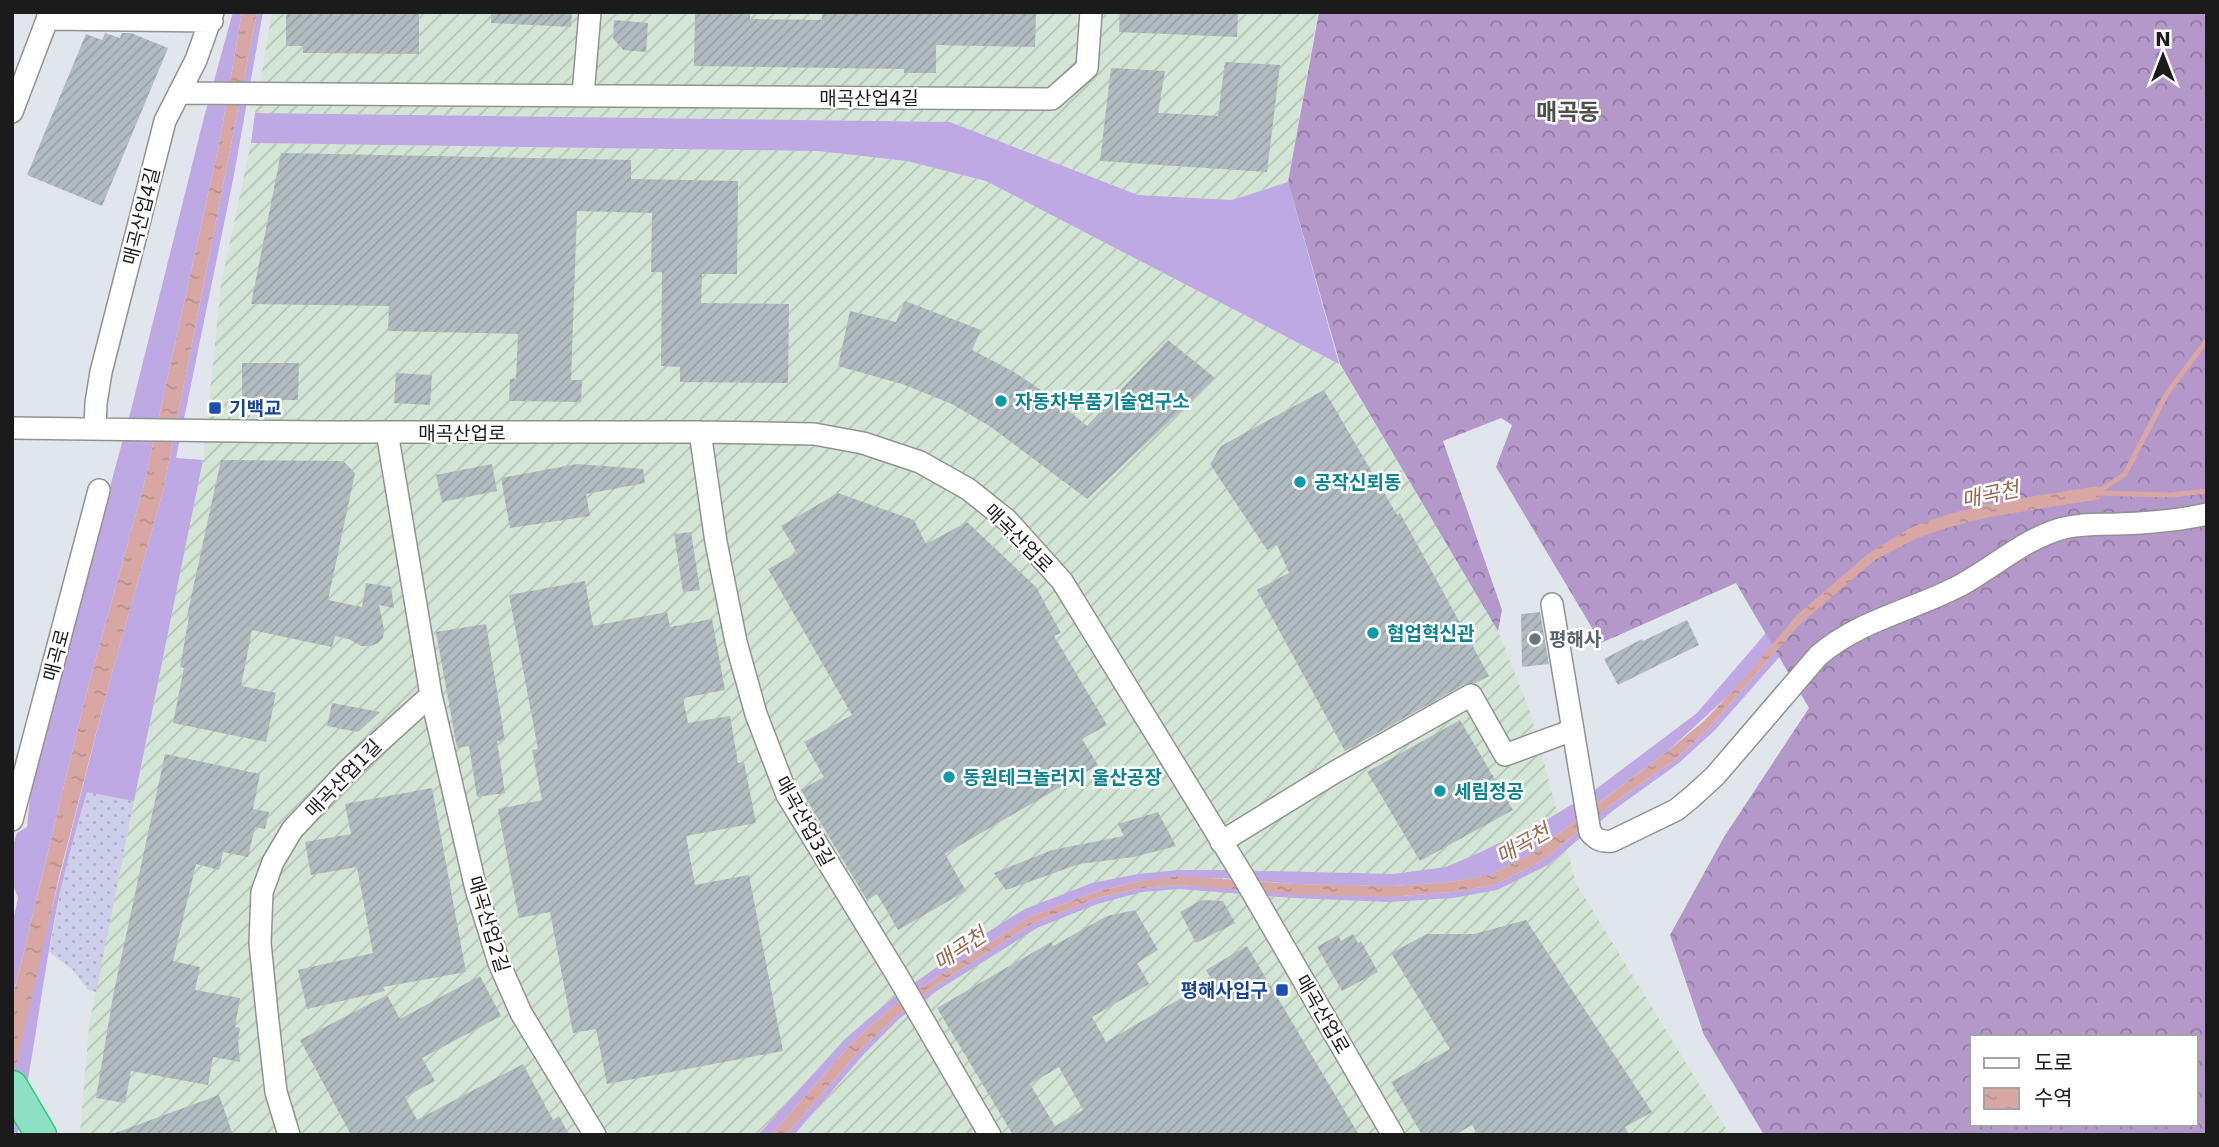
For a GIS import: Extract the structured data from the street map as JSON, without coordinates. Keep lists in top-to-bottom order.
{
  "streets": {
    "street": [
      "매곡산업4길",
      "매곡산업로",
      "매곡로",
      "매곡산업1길",
      "매곡산업3길",
      "매곡산업2길"
    ]
  },
  "crossings": [
    ["매곡산업4길", "매곡산업로"],
    ["매곡산업로", "매곡산업3길"],
    ["매곡산업1길", "매곡산업2길"]
  ],
  "districts": ["매곡동"],
  "water": ["매곡천"],
  "places": {
    "other": [
      "자동차부품기술연구소",
      "공작신뢰동",
      "협업혁신관",
      "평해사",
      "동원테크놀러지 울산공장",
      "세림정공"
    ],
    "transit": ["기백교", "평해사입구"]
  },
  "legend": ["도로", "수역"],
  "north": "top"
}
